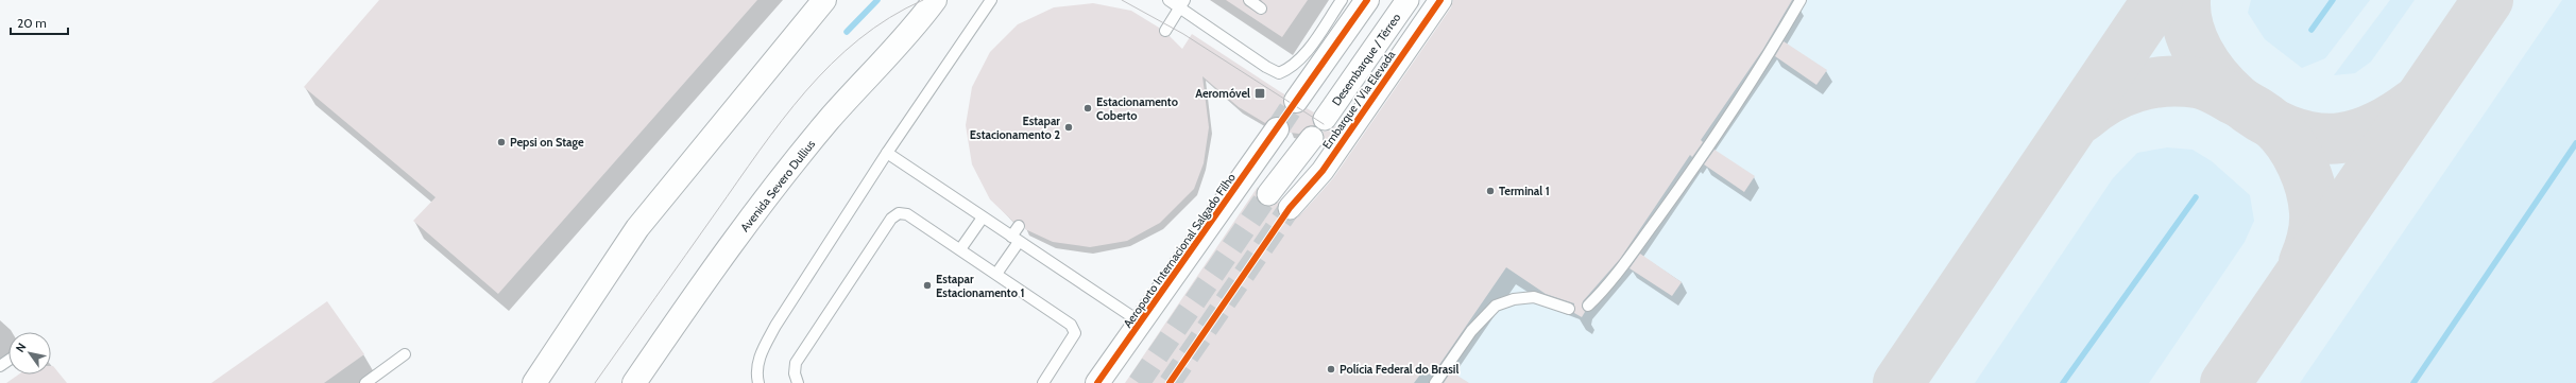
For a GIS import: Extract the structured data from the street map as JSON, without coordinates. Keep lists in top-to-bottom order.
{
  "streets": {
    "main road": ["Avenida Severo Dullius", "Aeroporto Internacional Salgado Filho"],
    "street": ["Desembarque / Térreo", "Embarque / Via Elevada"]
  },
  "places": {
    "transit": ["Aeromóvel"],
    "other": [
      "Estacionamento Coberto",
      "Estapar Estacionamento 2",
      "Pepsi on Stage",
      "Terminal 1",
      "Estapar Estacionamento 1",
      "Polícia Federal do Brasil"
    ]
  },
  "scale_bar": "20 m",
  "north": "top left"
}
